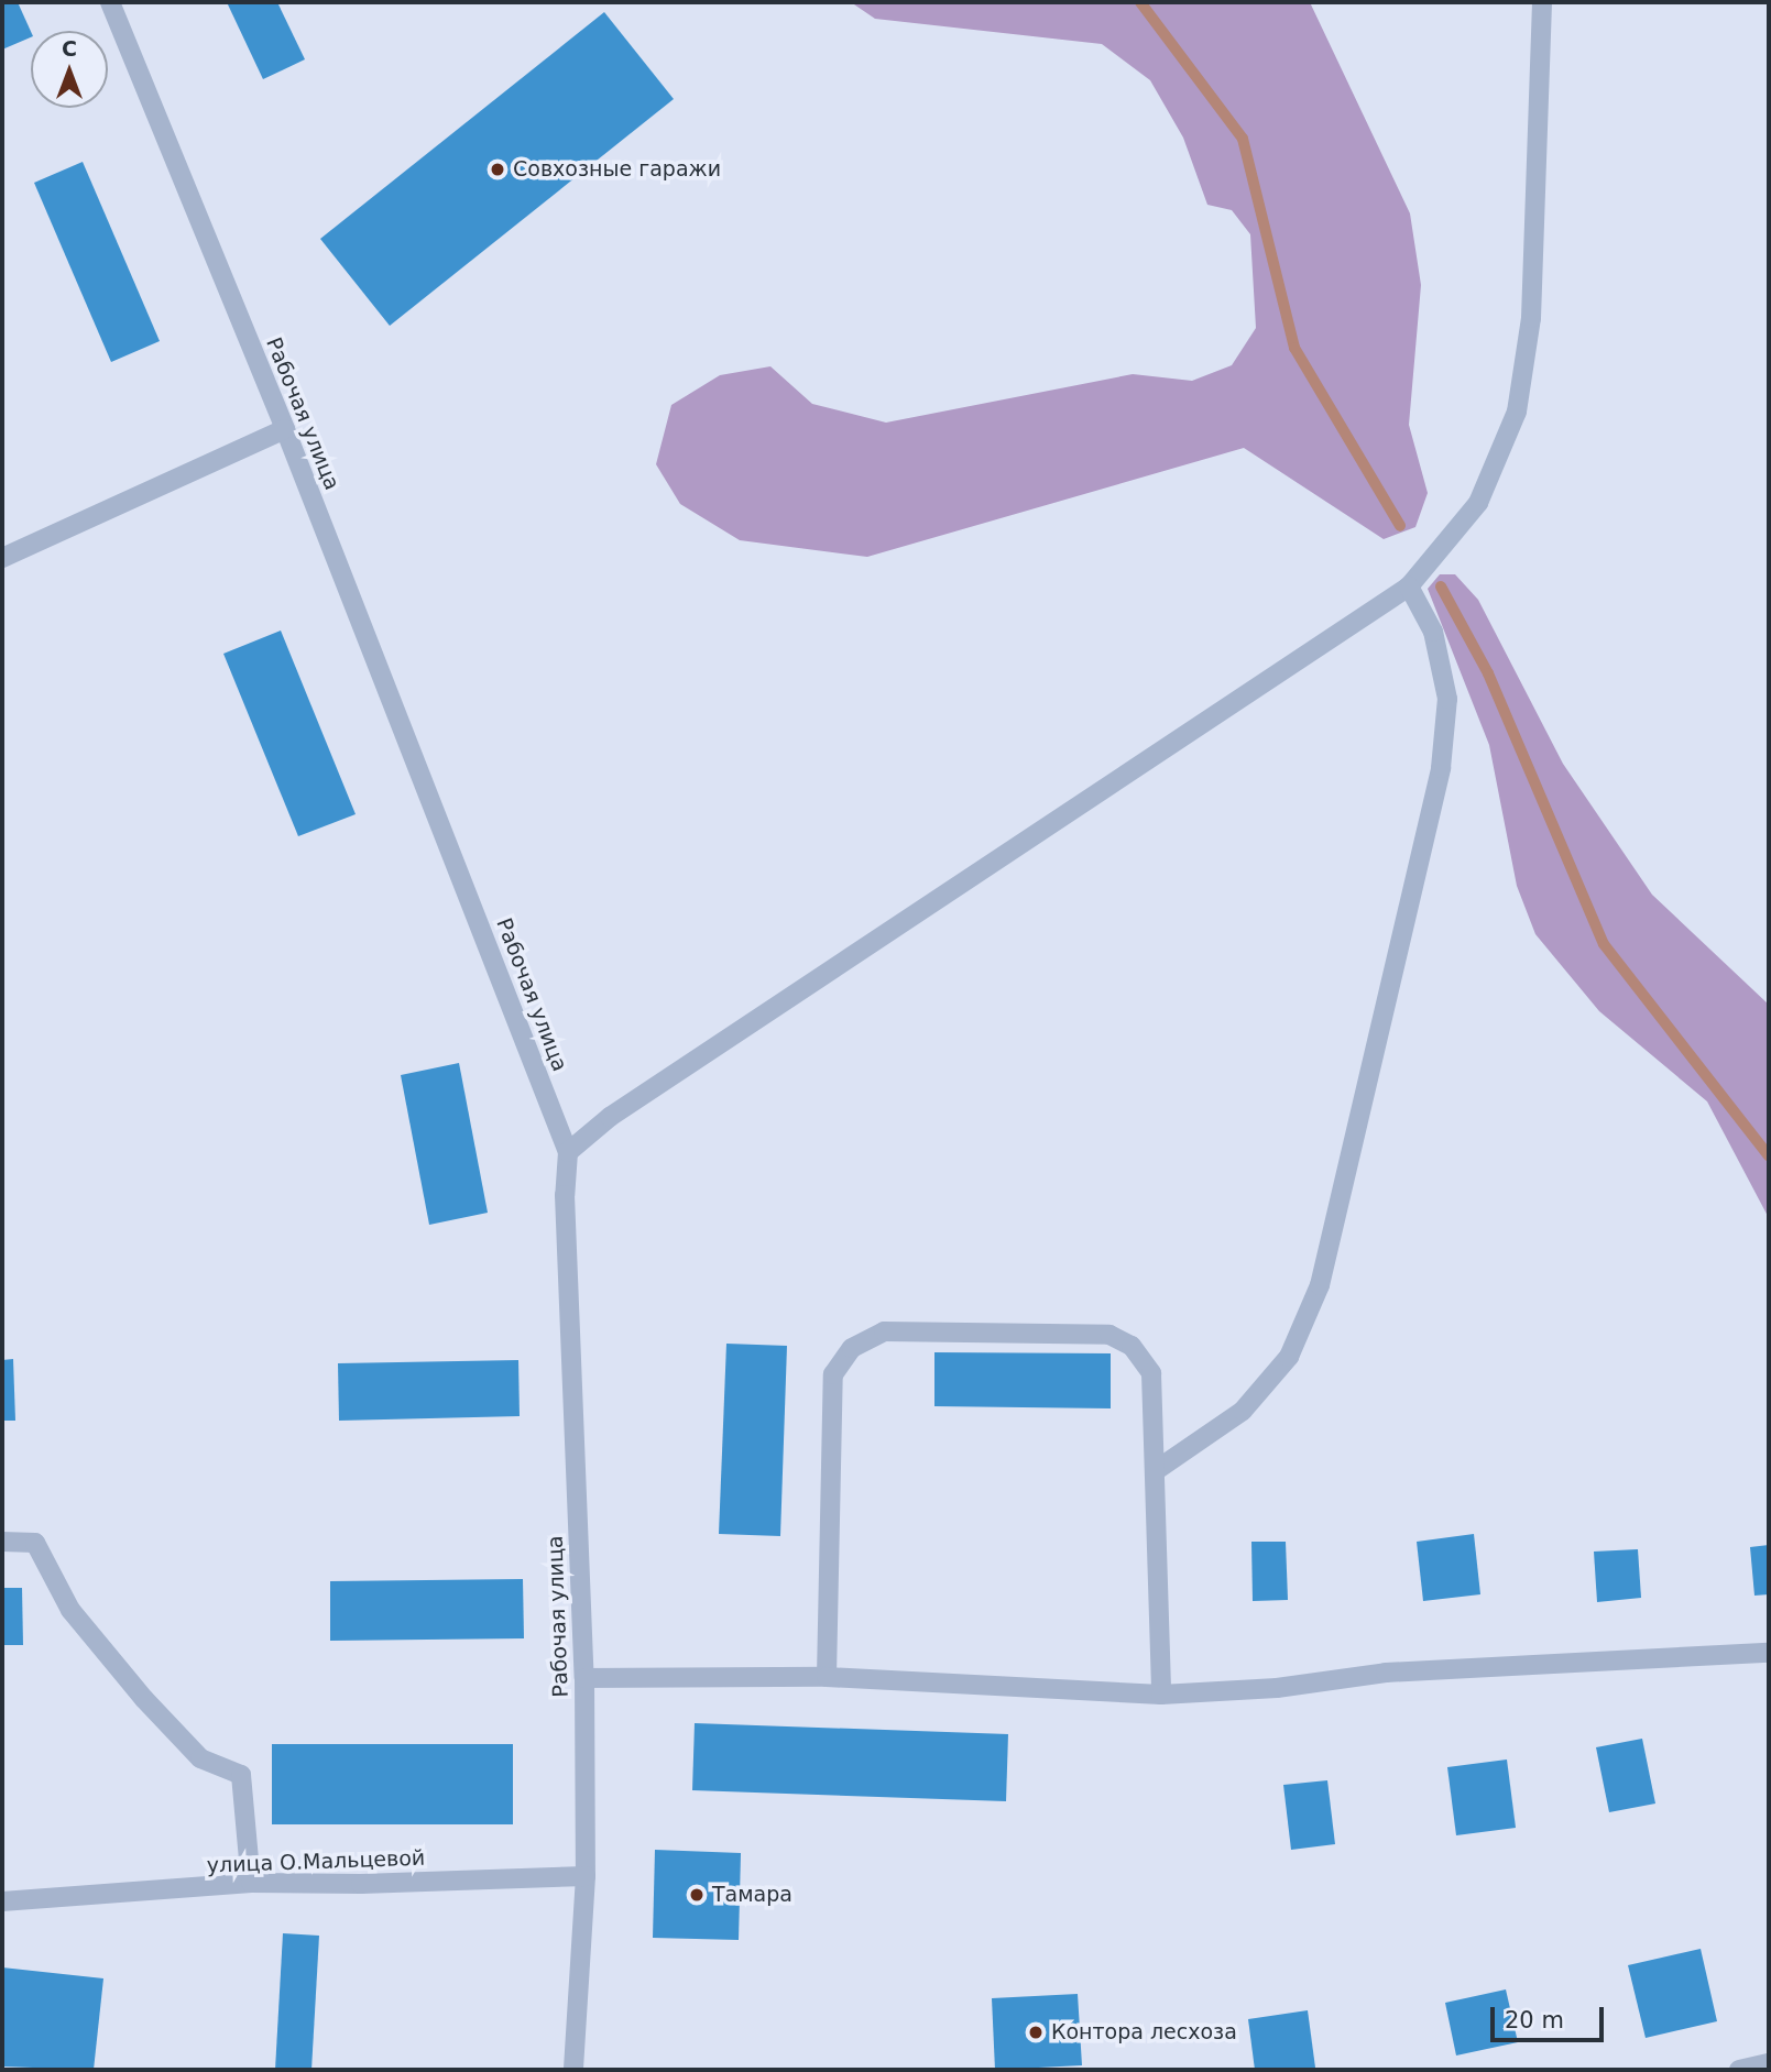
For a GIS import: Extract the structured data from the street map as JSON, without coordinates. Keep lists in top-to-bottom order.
{
  "streets": {
    "street": ["Рабочая улица", "улица О.Мальцевой"]
  },
  "crossings": [
    ["Рабочая улица", "улица О.Мальцевой"]
  ],
  "places": ["Совхозные гаражи", "Тамара", "Контора лесхоза"],
  "scale_bar": "20 m",
  "north": "top"
}
